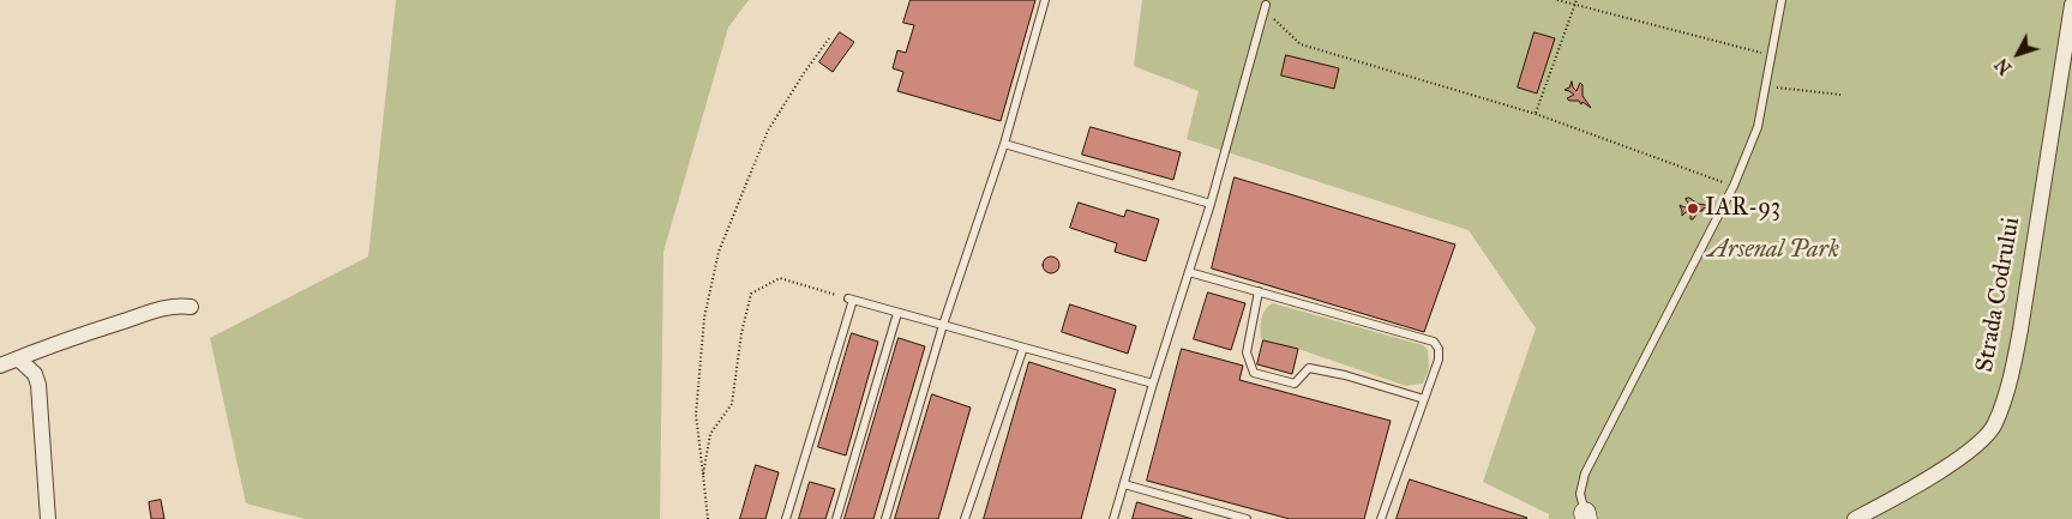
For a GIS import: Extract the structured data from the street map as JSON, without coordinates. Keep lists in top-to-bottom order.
{
  "streets": {
    "street": ["Strada Codrului"]
  },
  "parks": ["Arsenal Park"],
  "places": ["IAR-93"],
  "north": "bottom left"
}
